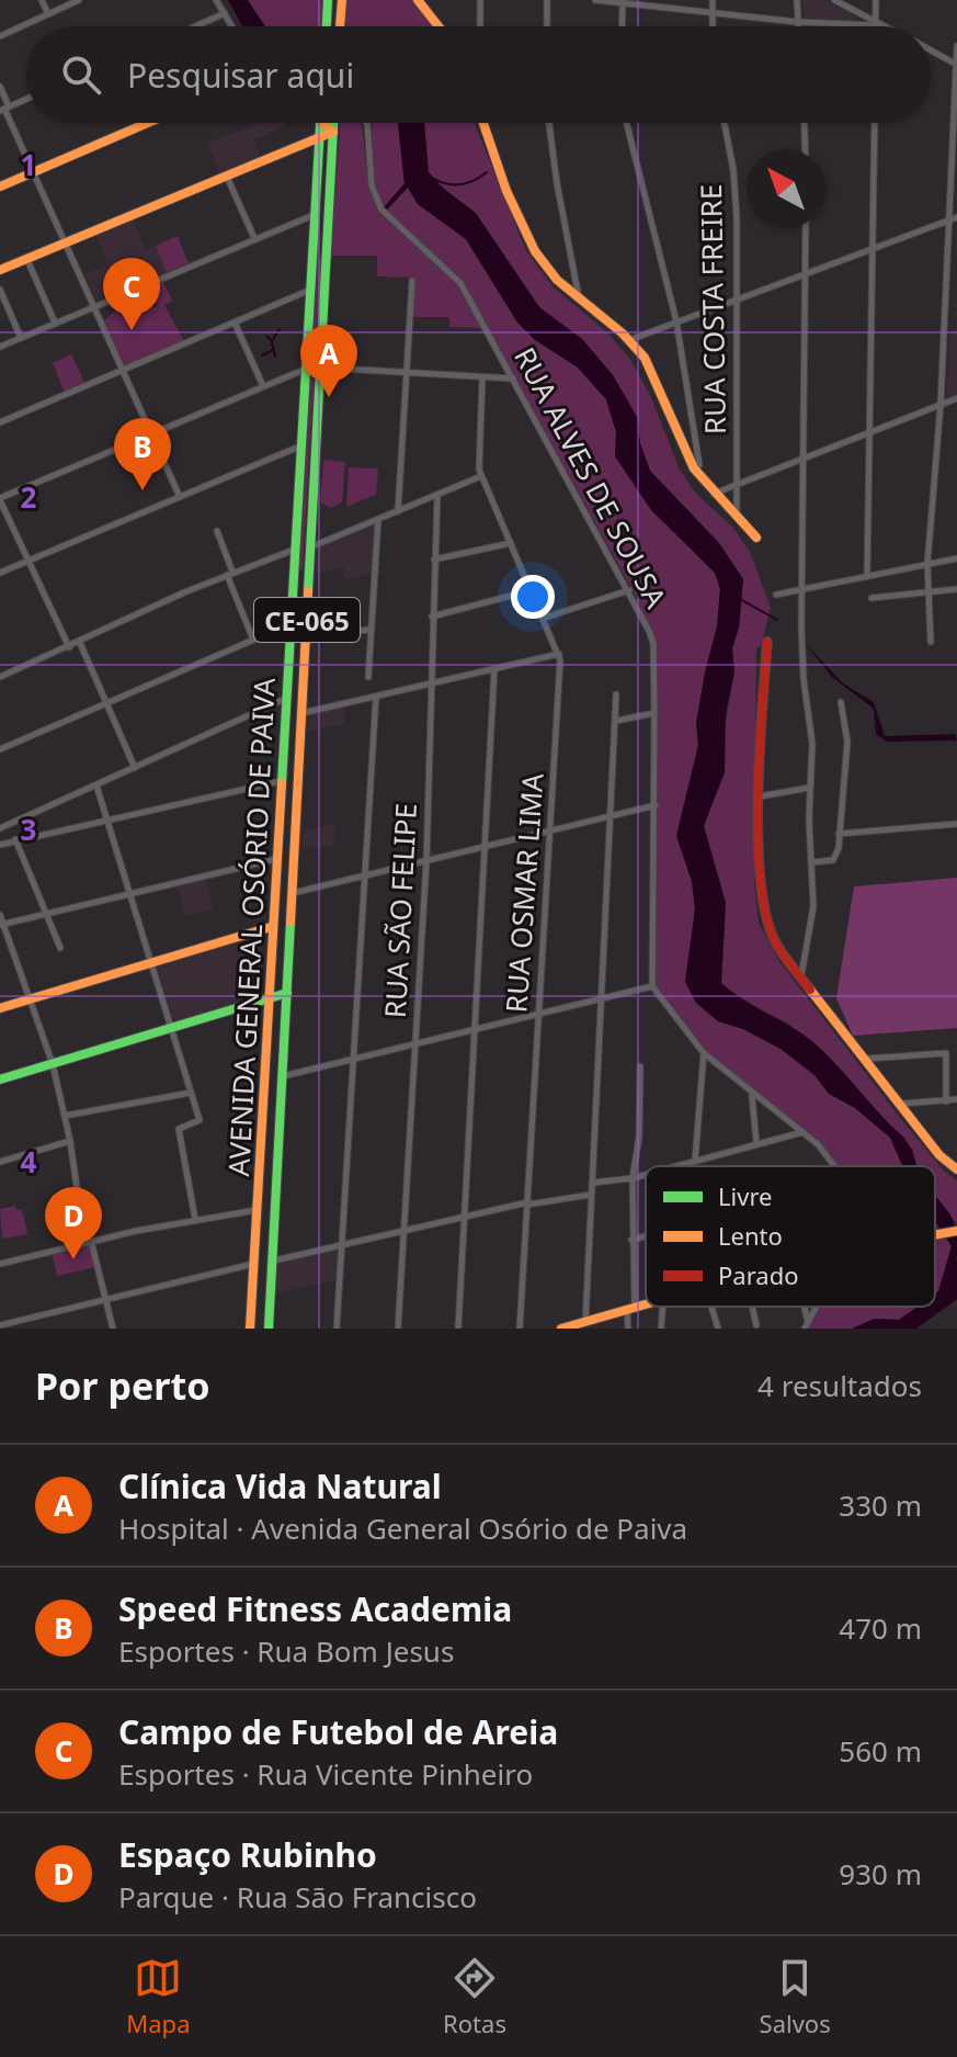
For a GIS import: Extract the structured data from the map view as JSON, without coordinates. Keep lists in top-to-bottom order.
{
  "streets": {
    "main road": ["CE-065", "AVENIDA GENERAL OSÓRIO DE PAIVA"],
    "street": [
      "RUA COSTA FREIRE",
      "RUA ALVES DE SOUSA",
      "RUA OSMAR LIMA",
      "RUA SÃO FELIPE"
    ]
  },
  "legend": ["Livre", "Lento", "Parado"],
  "north": "top left",
  "page": {
    "search": "Pesquisar aqui",
    "pins": [
      "C",
      "A",
      "B",
      "D"
    ],
    "heading": ["Por perto", "4 resultados"],
    "list": [
      {
        "mark": "A",
        "name": "Clínica Vida Natural",
        "note": "Hospital · Avenida General Osório de Paiva",
        "value": "330 m"
      },
      {
        "mark": "B",
        "name": "Speed Fitness Academia",
        "note": "Esportes · Rua Bom Jesus",
        "value": "470 m"
      },
      {
        "mark": "C",
        "name": "Campo de Futebol de Areia",
        "note": "Esportes · Rua Vicente Pinheiro",
        "value": "560 m"
      },
      {
        "mark": "D",
        "name": "Espaço Rubinho",
        "note": "Parque · Rua São Francisco",
        "value": "930 m"
      }
    ],
    "nav": ["Mapa", "Rotas", "Salvos"]
  },
  "grid": {
    "rows": [
      "1",
      "2",
      "3",
      "4"
    ]
  }
}
